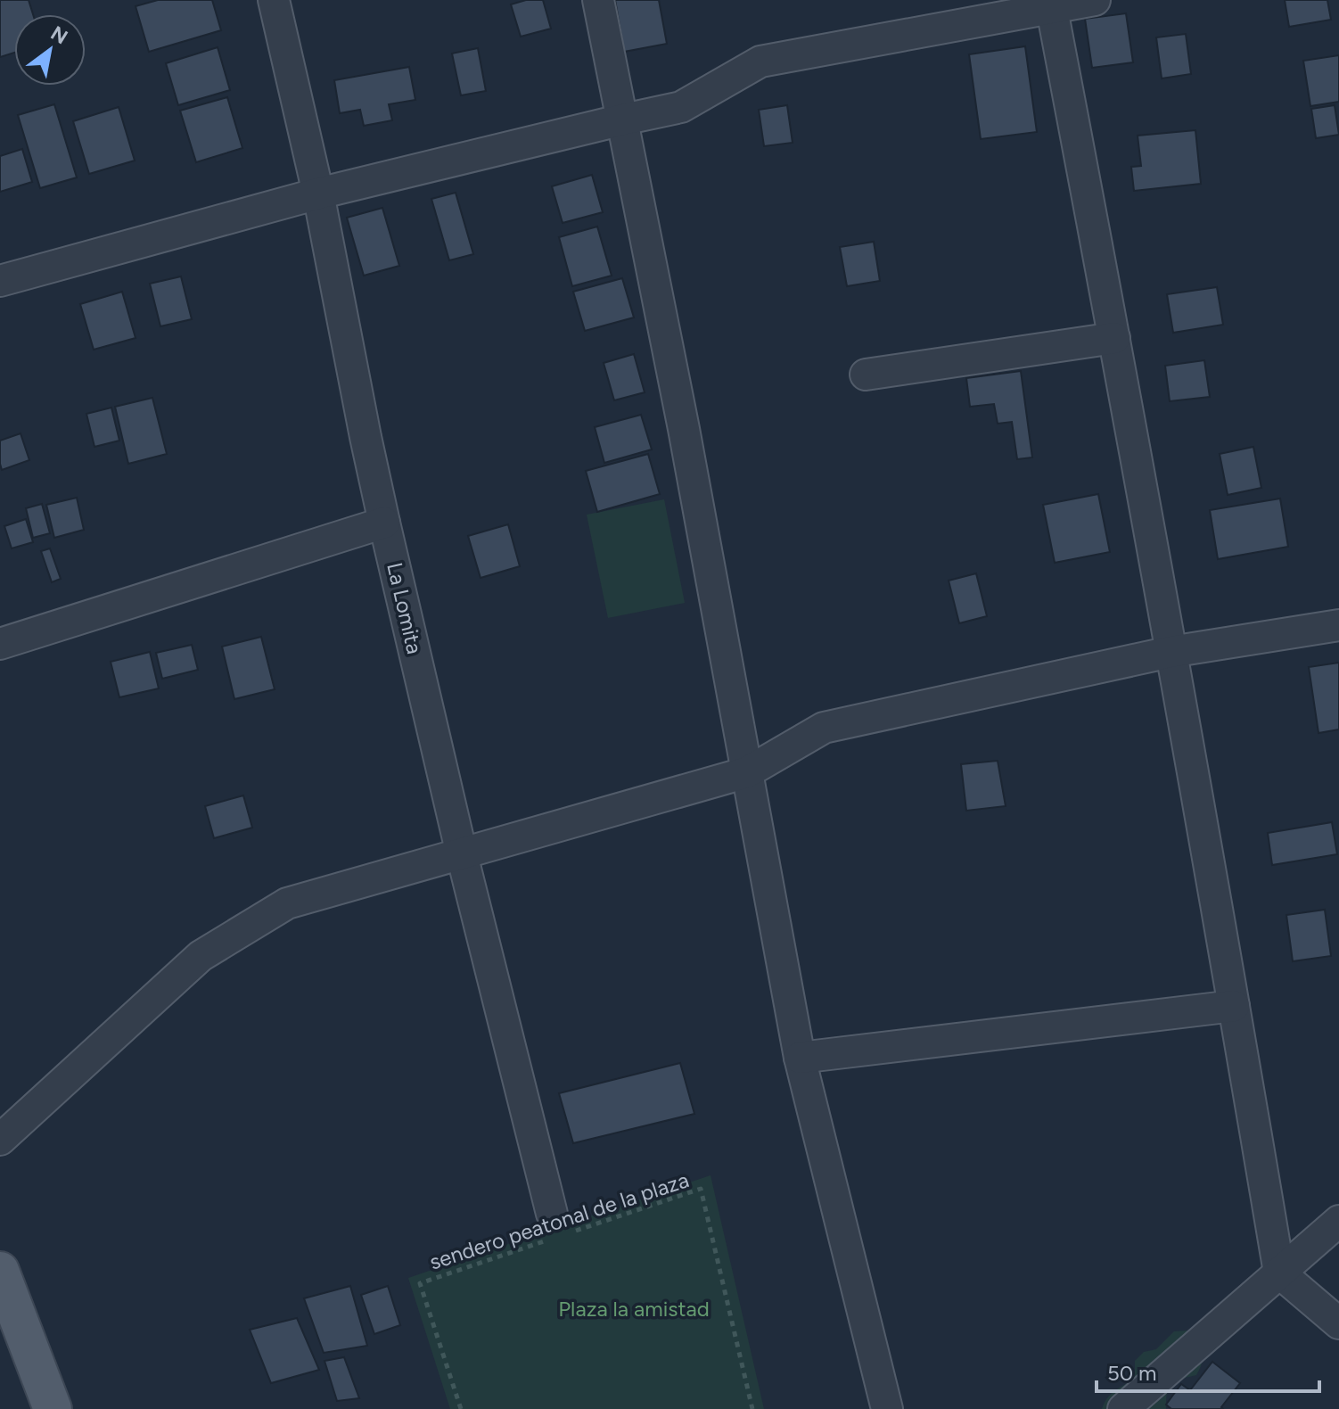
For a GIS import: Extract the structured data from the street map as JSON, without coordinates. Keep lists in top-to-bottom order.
{
  "streets": {
    "street": ["La Lomita"],
    "path": ["sendero peatonal de la plaza"]
  },
  "crossings": [
    ["La Lomita", "sendero peatonal de la plaza"]
  ],
  "parks": ["Plaza la amistad"],
  "scale_bar": "50 m",
  "north": "top right"
}
